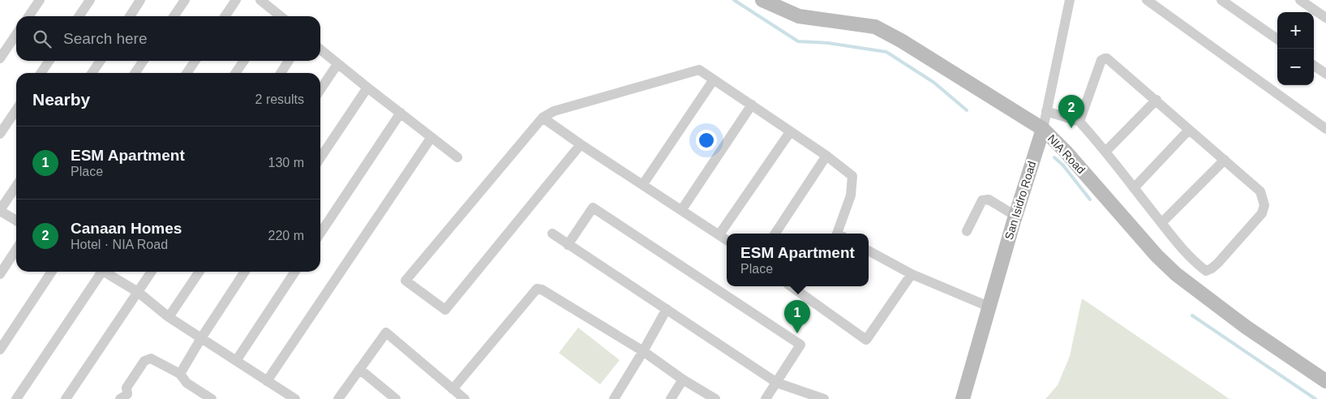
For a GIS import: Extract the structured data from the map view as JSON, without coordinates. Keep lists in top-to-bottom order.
{
  "streets": {
    "street": ["NIA Road", "San Isidro Road"]
  },
  "crossings": [
    ["NIA Road", "San Isidro Road"]
  ],
  "page": {
    "map_buttons": ["+", "−"],
    "search": "Search here",
    "heading": ["Nearby", "2 results"],
    "pins": ["2", "1"],
    "list": [
      {
        "mark": "1",
        "name": "ESM Apartment",
        "note": "Place",
        "value": "130 m"
      },
      {
        "mark": "2",
        "name": "Canaan Homes",
        "note": "Hotel · NIA Road",
        "value": "220 m"
      }
    ],
    "popup": ["ESM Apartment", "Place"]
  }
}
